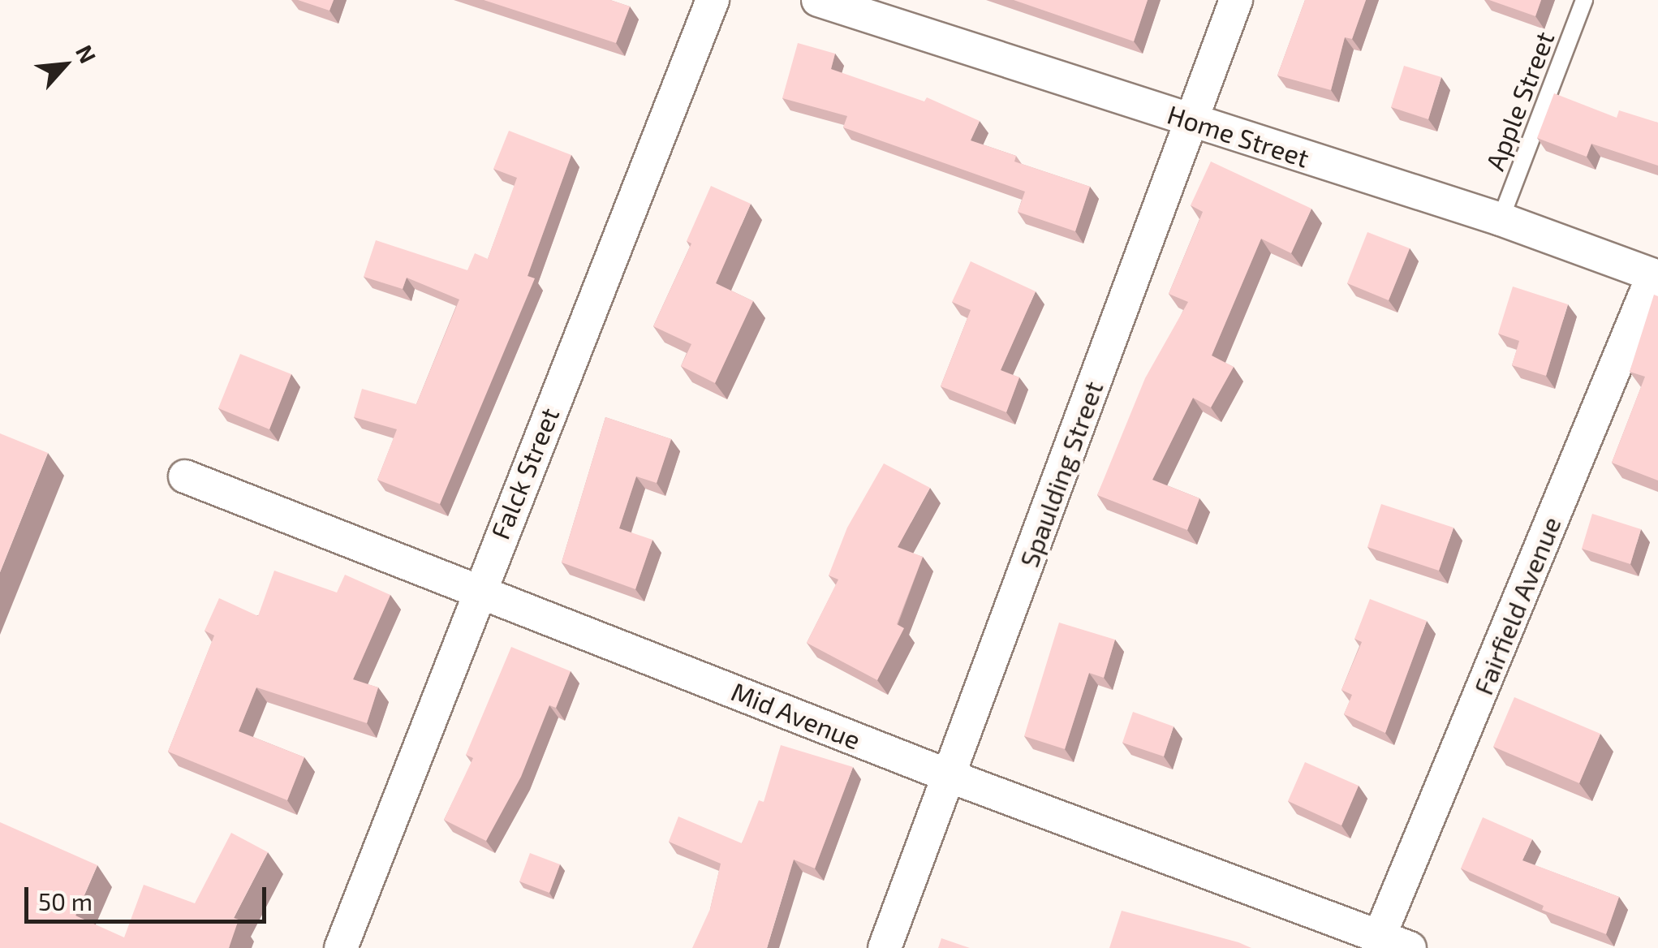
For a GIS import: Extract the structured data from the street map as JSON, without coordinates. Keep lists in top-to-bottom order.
{
  "streets": {
    "street": [
      "Home Street",
      "Falck Street",
      "Spaulding Street",
      "Fairfield Avenue",
      "Mid Avenue"
    ],
    "lane": ["Apple Street"]
  },
  "crossings": [
    ["Apple Street", "Home Street"],
    ["Home Street", "Spaulding Street"],
    ["Home Street", "Fairfield Avenue"],
    ["Falck Street", "Mid Avenue"],
    ["Spaulding Street", "Mid Avenue"],
    ["Fairfield Avenue", "Mid Avenue"]
  ],
  "scale_bar": "50 m",
  "north": "top right"
}
